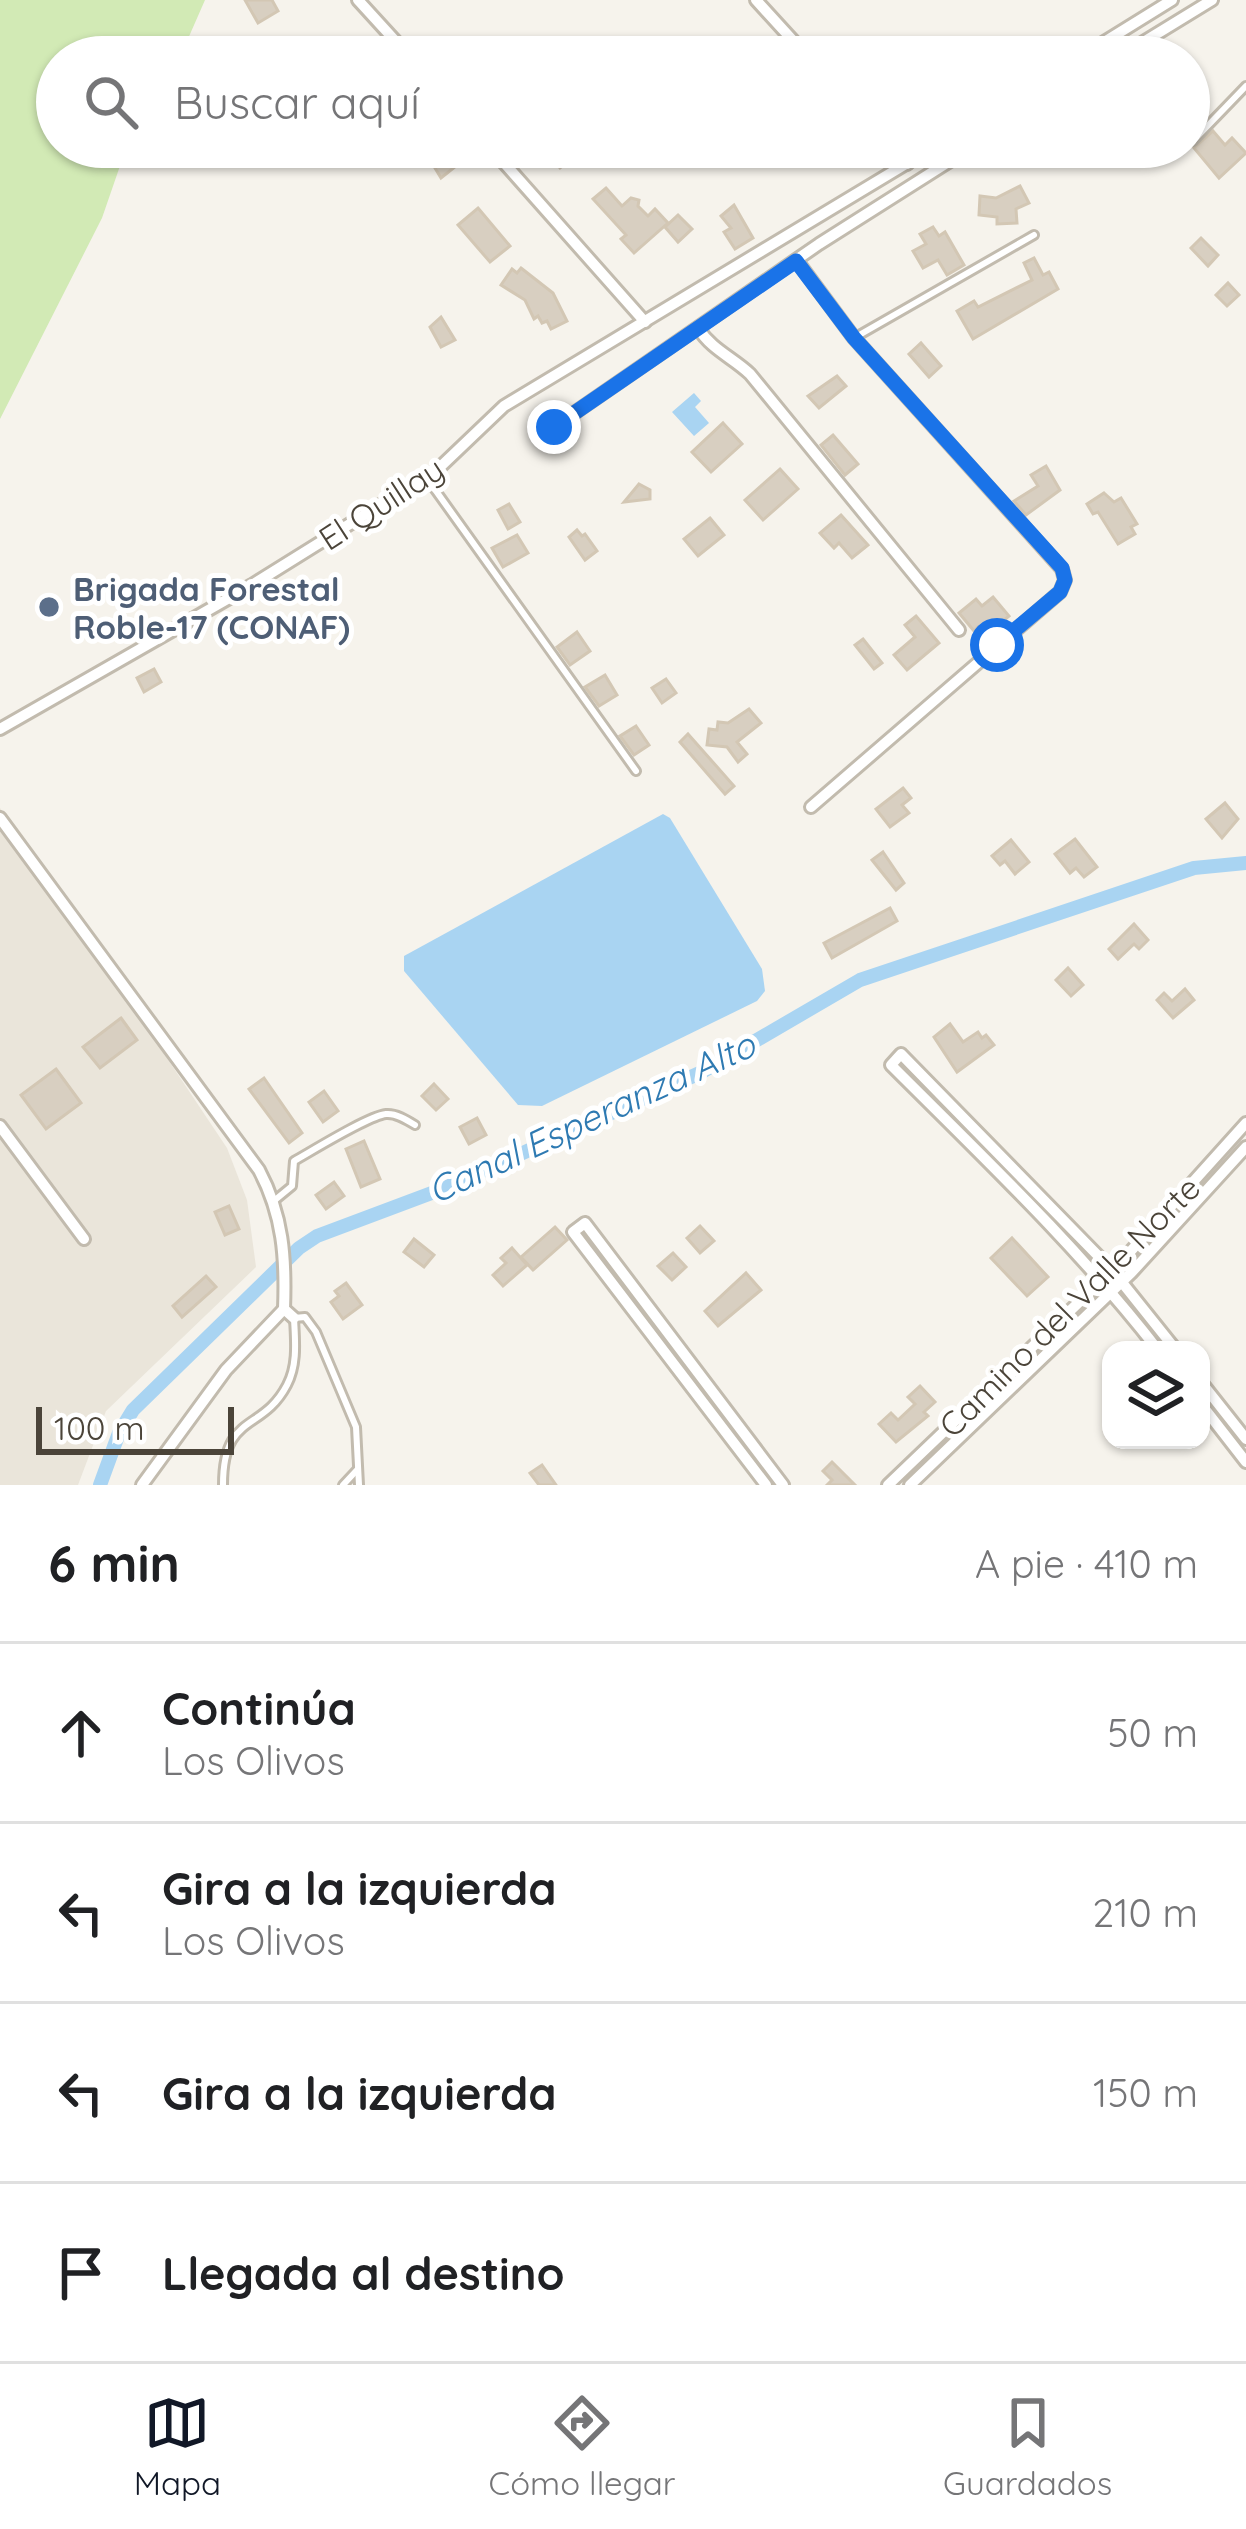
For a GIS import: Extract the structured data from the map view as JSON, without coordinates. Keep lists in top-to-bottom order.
{
  "streets": {
    "street": ["El Quillay", "Camino del Valle Norte"]
  },
  "water": ["Canal Esperanza Alto"],
  "places": ["Brigada Forestal Roble-17 (CONAF)"],
  "scale_bar": "100 m",
  "page": {
    "search": "Buscar aquí",
    "scale": "100 m",
    "heading": ["6 min", "A pie · 410 m"],
    "list": [
      ["Continúa", "Los Olivos", "50 m"],
      ["Gira a la izquierda", "Los Olivos", "210 m"],
      ["Gira a la izquierda", "150 m"],
      "Llegada al destino"
    ],
    "nav": ["Mapa", "Cómo llegar", "Guardados"]
  }
}
